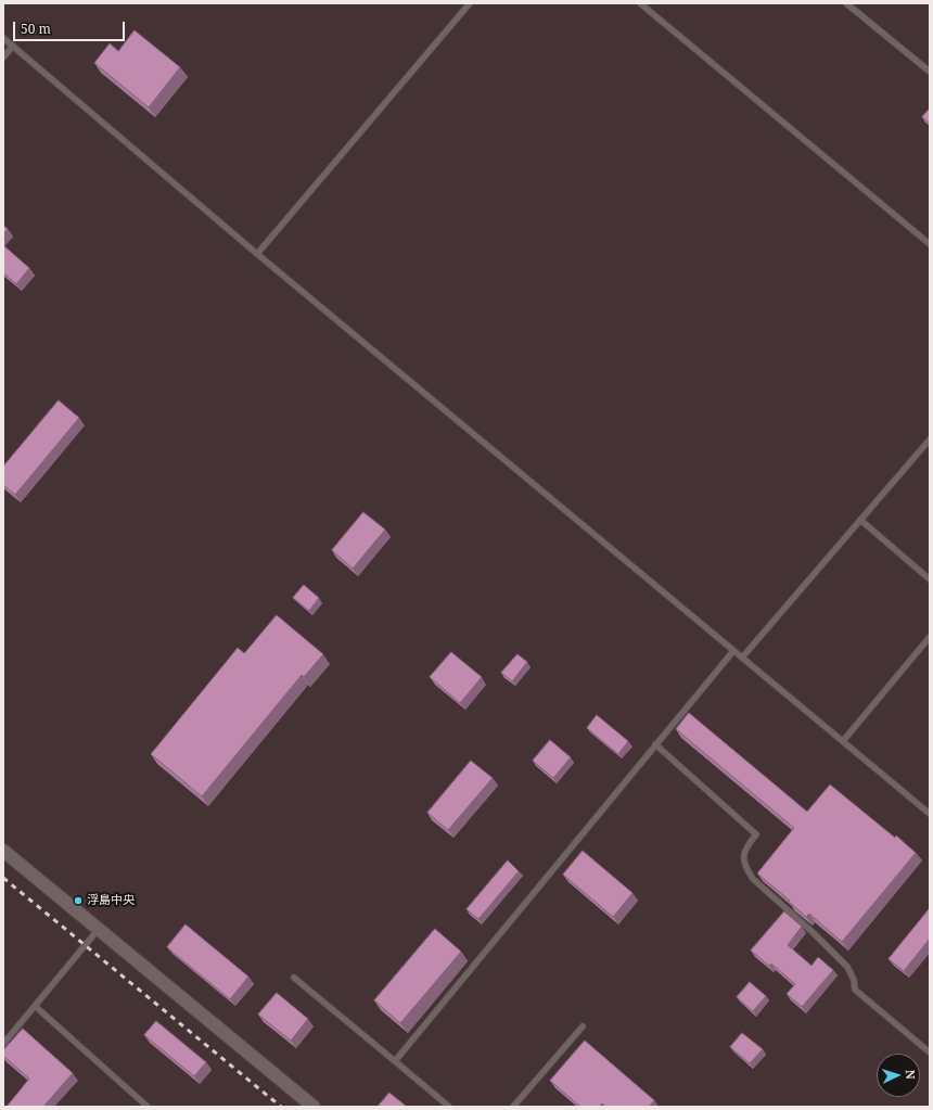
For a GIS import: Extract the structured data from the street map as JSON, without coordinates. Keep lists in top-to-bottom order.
{
  "places": ["浮島中央"],
  "scale_bar": "50 m",
  "north": "right"
}
